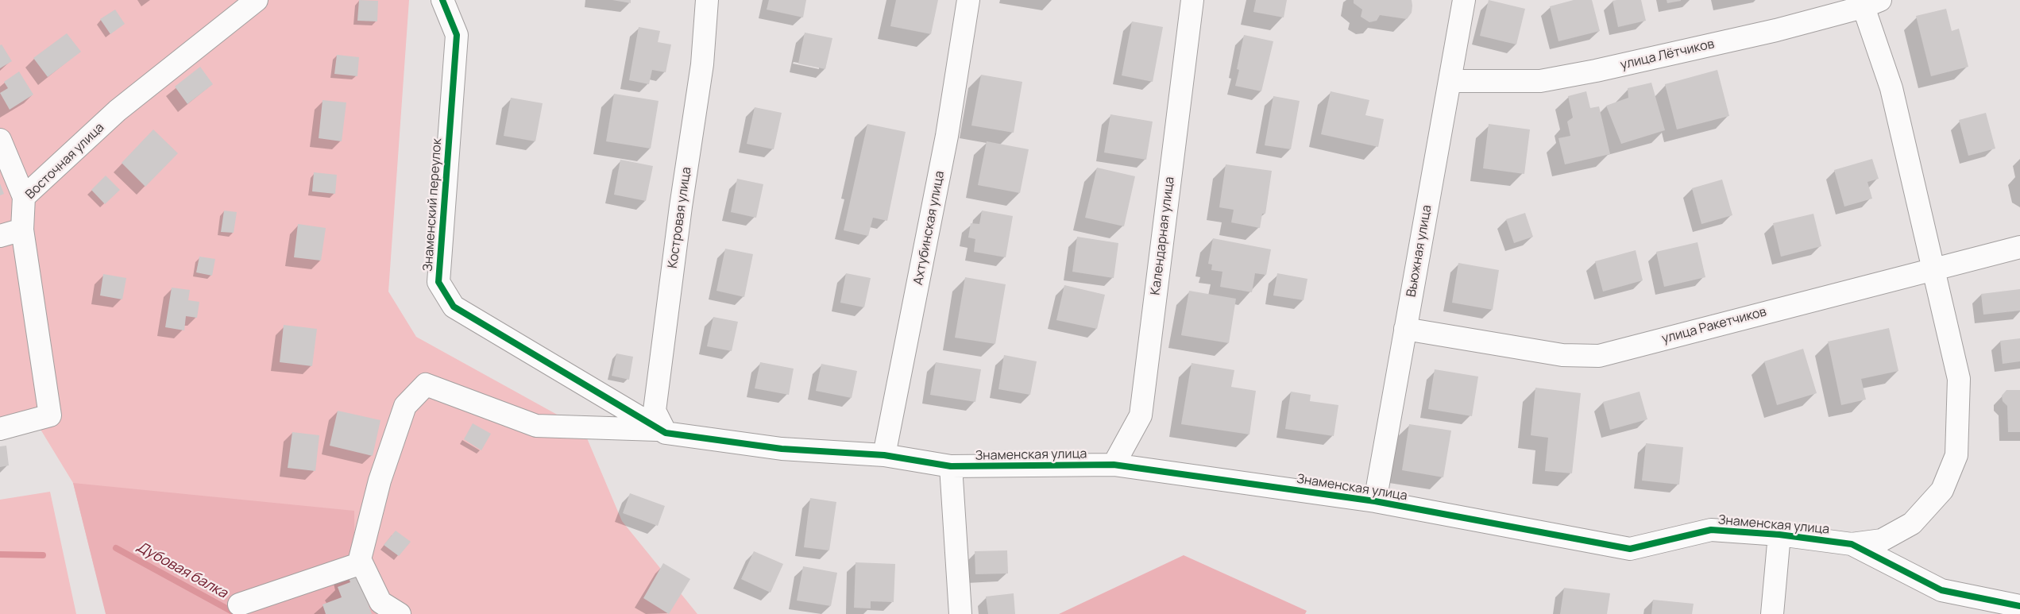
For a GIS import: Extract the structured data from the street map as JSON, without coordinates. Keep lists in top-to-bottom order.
{
  "streets": {
    "street": [
      "улица Лётчиков",
      "Восточная улица",
      "Знаменский переулок",
      "Костровая улица",
      "Ахтубинская улица",
      "Календарная улица",
      "Вьюжная улица",
      "улица Ракетчиков",
      "Знаменская улица"
    ]
  },
  "crossings": [
    ["улица Лётчиков", "Вьюжная улица"],
    ["Знаменский переулок", "Костровая улица"],
    ["Знаменский переулок", "Знаменская улица"],
    ["Костровая улица", "Знаменская улица"],
    ["Ахтубинская улица", "Знаменская улица"],
    ["Календарная улица", "Знаменская улица"],
    ["Вьюжная улица", "улица Ракетчиков"],
    ["Вьюжная улица", "Знаменская улица"]
  ],
  "water": ["Дубовая балка"]
}
